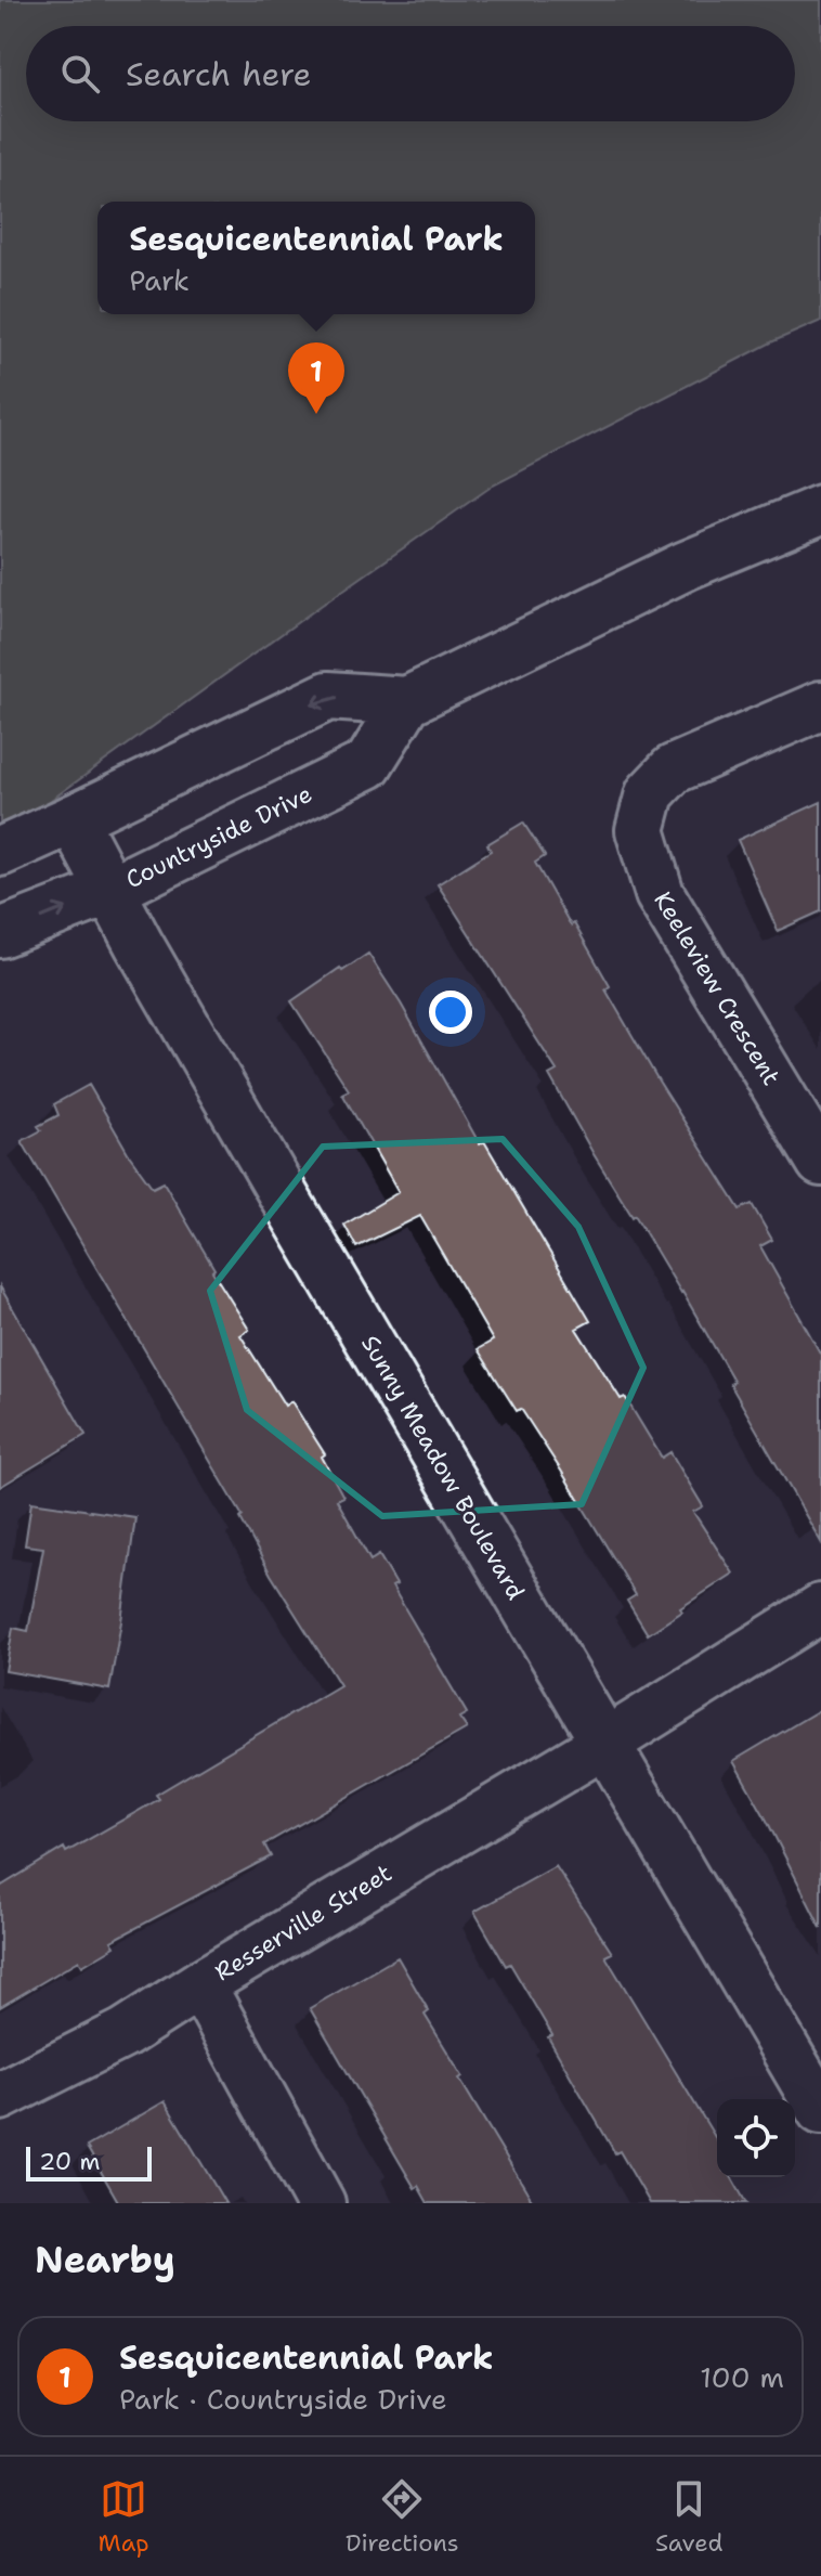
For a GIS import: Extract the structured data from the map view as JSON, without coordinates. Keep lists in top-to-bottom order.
{
  "streets": {
    "street": [
      "Countryside Drive",
      "Keeleview Crescent",
      "Sunny Meadow Boulevard",
      "Resserville Street"
    ]
  },
  "crossings": [
    ["Countryside Drive", "Sunny Meadow Boulevard"],
    ["Sunny Meadow Boulevard", "Resserville Street"]
  ],
  "scale_bar": "20 m",
  "page": {
    "search": "Search here",
    "popup": ["Sesquicentennial Park", "Park"],
    "pins": "1",
    "scale": "20 m",
    "heading": "Nearby",
    "list": [
      {
        "mark": "1",
        "name": "Sesquicentennial Park",
        "note": "Park · Countryside Drive",
        "value": "100 m"
      }
    ],
    "nav": ["Map", "Directions", "Saved"]
  }
}
